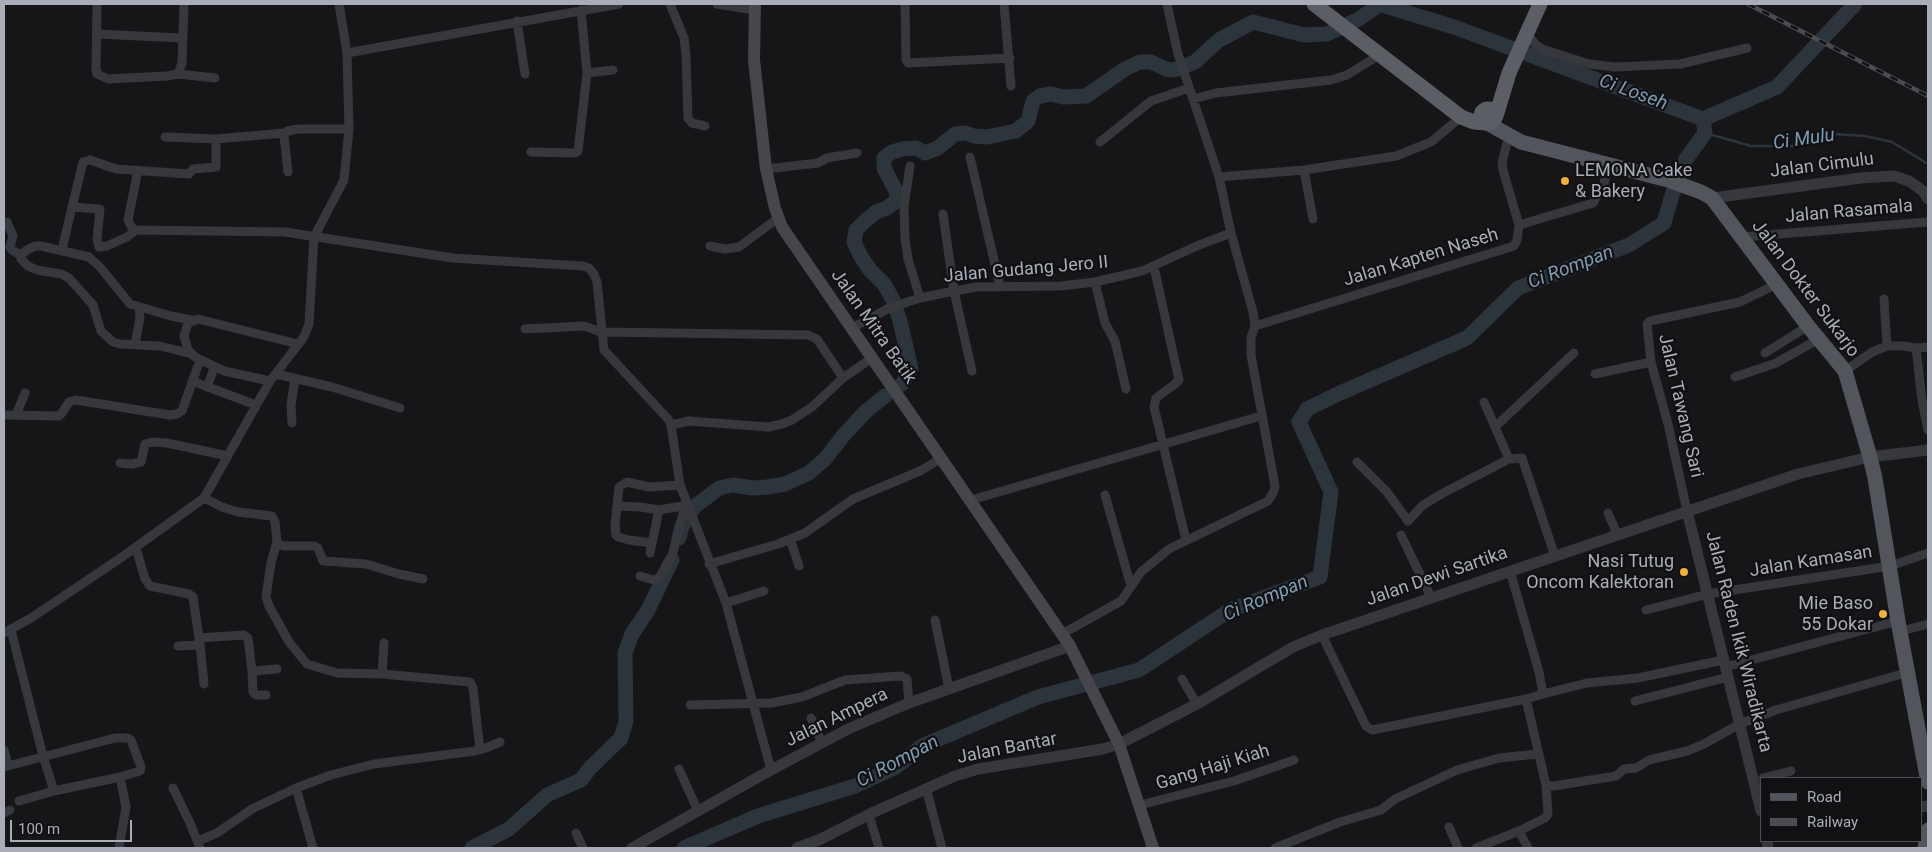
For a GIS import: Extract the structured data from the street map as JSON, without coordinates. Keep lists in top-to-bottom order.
{
  "streets": {
    "main road": ["Jalan Dokter Sukarjo", "Jalan Mitra Batik"],
    "street": [
      "Jalan Cimulu",
      "Jalan Rasamala",
      "Jalan Kapten Naseh",
      "Jalan Gudang Jero II",
      "Jalan Tawang Sari",
      "Jalan Kamasan",
      "Jalan Dewi Sartika",
      "Jalan Raden Ikik Wiradikarta",
      "Jalan Ampera",
      "Jalan Bantar",
      "Gang Haji Kiah"
    ]
  },
  "crossings": [
    ["Jalan Cimulu", "Jalan Dokter Sukarjo"],
    ["Jalan Rasamala", "Jalan Dokter Sukarjo"],
    ["Jalan Kapten Naseh", "Jalan Dokter Sukarjo"],
    ["Jalan Gudang Jero II", "Jalan Mitra Batik"],
    ["Jalan Dokter Sukarjo", "Jalan Tawang Sari"],
    ["Jalan Dokter Sukarjo", "Jalan Kamasan"],
    ["Jalan Dokter Sukarjo", "Jalan Dewi Sartika"],
    ["Jalan Mitra Batik", "Jalan Dewi Sartika"],
    ["Jalan Mitra Batik", "Jalan Ampera"],
    ["Jalan Mitra Batik", "Jalan Bantar"],
    ["Jalan Mitra Batik", "Gang Haji Kiah"],
    ["Jalan Tawang Sari", "Jalan Dewi Sartika"],
    ["Jalan Tawang Sari", "Jalan Raden Ikik Wiradikarta"],
    ["Jalan Kamasan", "Jalan Raden Ikik Wiradikarta"],
    ["Jalan Dewi Sartika", "Jalan Raden Ikik Wiradikarta"],
    ["Jalan Dewi Sartika", "Jalan Bantar"]
  ],
  "water": ["Ci Loseh", "Ci Mulu", "Ci Rompan"],
  "places": ["LEMONA Cake & Bakery", "Nasi Tutug Oncom Kalektoran", "Mie Baso 55 Dokar"],
  "legend": ["Road", "Railway"],
  "scale_bar": "100 m"
}
